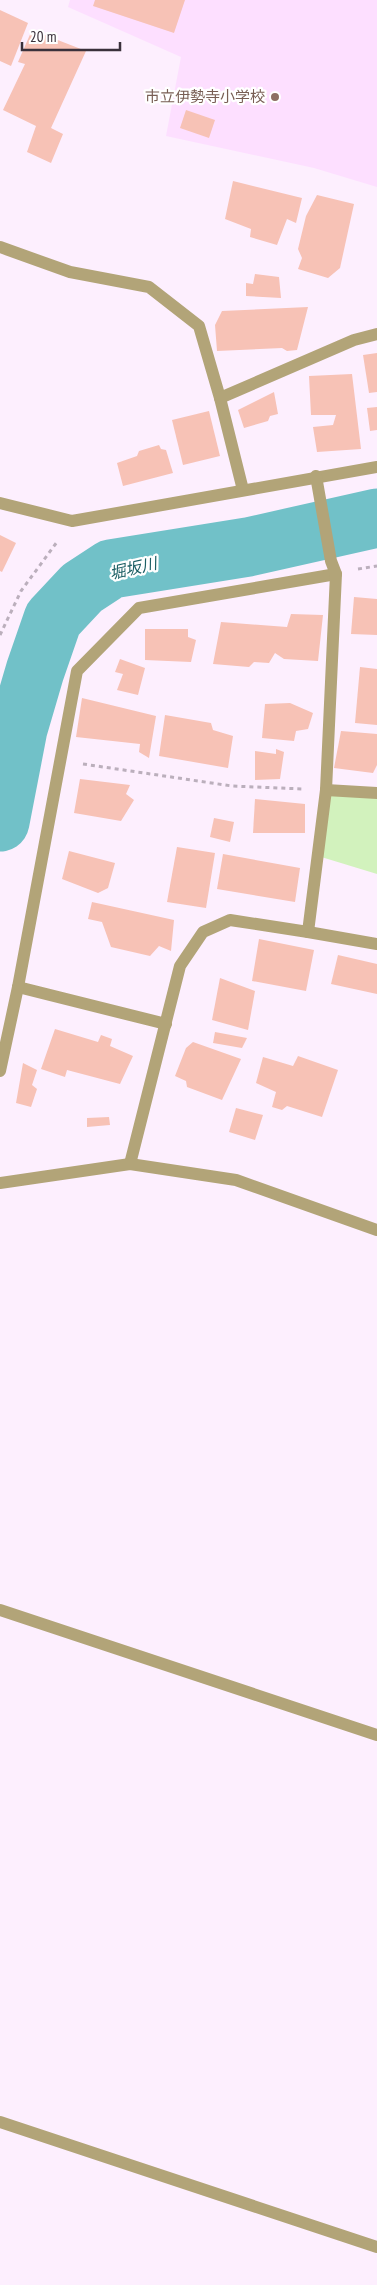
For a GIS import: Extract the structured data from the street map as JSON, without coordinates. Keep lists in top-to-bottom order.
{
  "water": ["堀坂川"],
  "places": ["市立伊勢寺小学校"],
  "scale_bar": "20 m"
}
